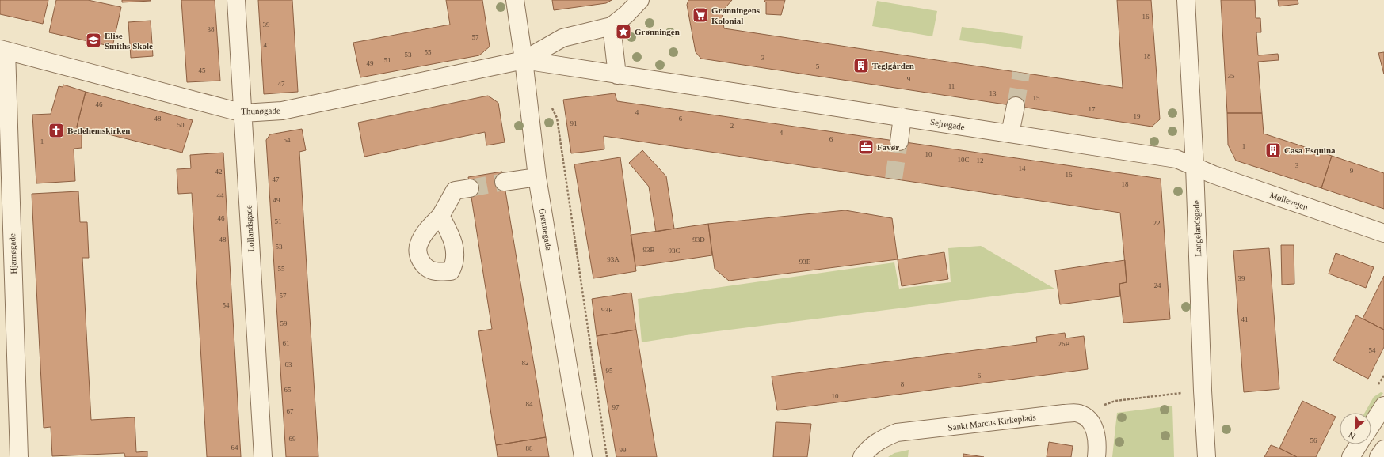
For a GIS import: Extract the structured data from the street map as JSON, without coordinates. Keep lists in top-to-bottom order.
{
  "streets": {
    "street": [
      "Thunøgade",
      "Sejrøgade",
      "Møllevejen",
      "Lollandsgade",
      "Langelandsgade",
      "Grønnegade",
      "Hjarnøgade",
      "Sankt Marcus Kirkeplads"
    ]
  },
  "crossings": [
    ["Thunøgade", "Lollandsgade"],
    ["Thunøgade", "Grønnegade"],
    ["Thunøgade", "Hjarnøgade"],
    ["Sejrøgade", "Møllevejen"],
    ["Sejrøgade", "Langelandsgade"],
    ["Møllevejen", "Langelandsgade"]
  ],
  "places": {
    "supermarket": ["Grønningens Kolonial"],
    "place": ["Grønningen"],
    "school or university": ["Elise Smiths Skole"],
    "building": ["Teglgården", "Casa Esquina"],
    "church": ["Betlehemskirken"],
    "office": ["Favør"]
  },
  "house_numbers": [
    "16",
    "39",
    "38",
    "57",
    "41",
    "55",
    "53",
    "18",
    "3",
    "51",
    "49",
    "5",
    "45",
    "35",
    "9",
    "47",
    "11",
    "13",
    "15",
    "46",
    "17",
    "4",
    "19",
    "48",
    "6",
    "91",
    "50",
    "2",
    "4",
    "6",
    "54",
    "1",
    "1",
    "10",
    "10C",
    "12",
    "3",
    "14",
    "9",
    "42",
    "16",
    "47",
    "18",
    "44",
    "49",
    "46",
    "51",
    "22",
    "48",
    "93D",
    "53",
    "93B",
    "93C",
    "93A",
    "93E",
    "55",
    "39",
    "24",
    "57",
    "54",
    "93F",
    "41",
    "59",
    "61",
    "26B",
    "54",
    "82",
    "63",
    "95",
    "6",
    "8",
    "65",
    "10",
    "84",
    "97",
    "67",
    "69",
    "56",
    "64",
    "88",
    "99"
  ],
  "north": "bottom left"
}
